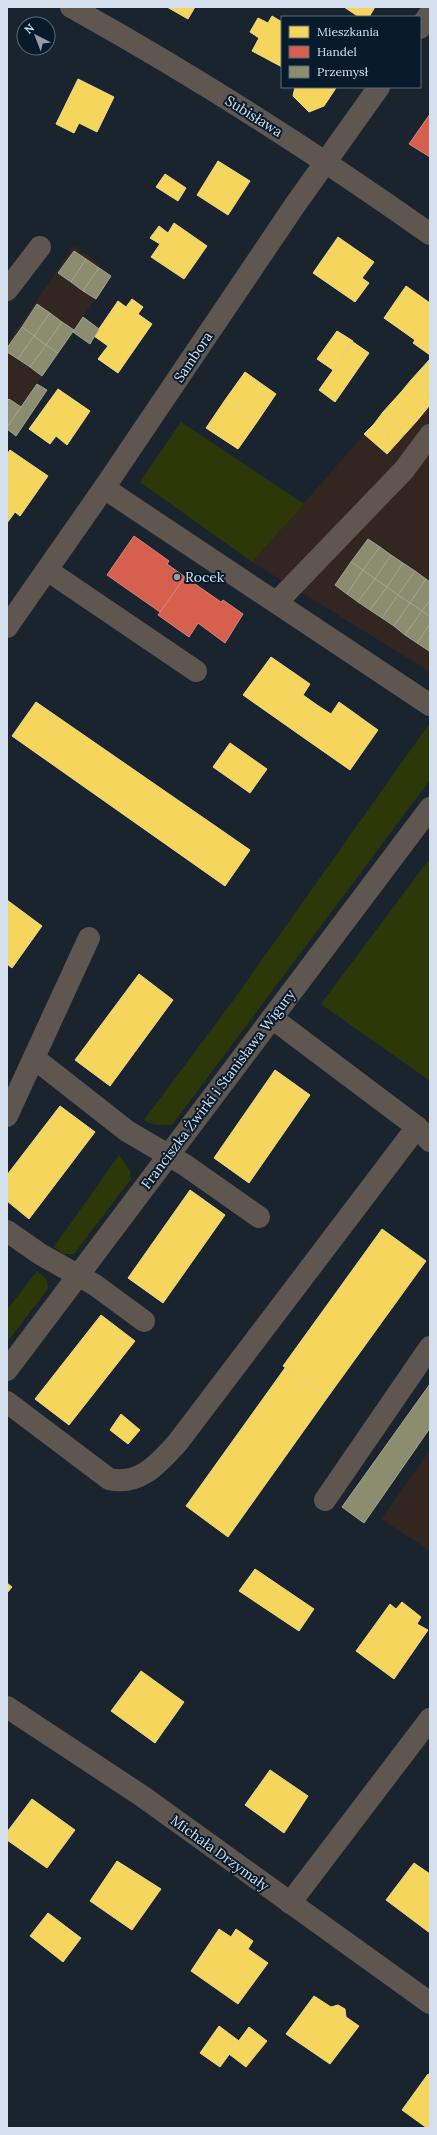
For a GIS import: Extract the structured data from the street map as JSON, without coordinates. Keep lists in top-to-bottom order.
{
  "streets": {
    "street": [
      "Subisława",
      "Sambora",
      "Franciszka Żwirki i Stanisława Wigury",
      "Michała Drzymały"
    ]
  },
  "crossings": [
    ["Subisława", "Sambora"]
  ],
  "places": ["Rocek"],
  "legend": ["Mieszkania", "Handel", "Przemysł"],
  "north": "top left"
}
